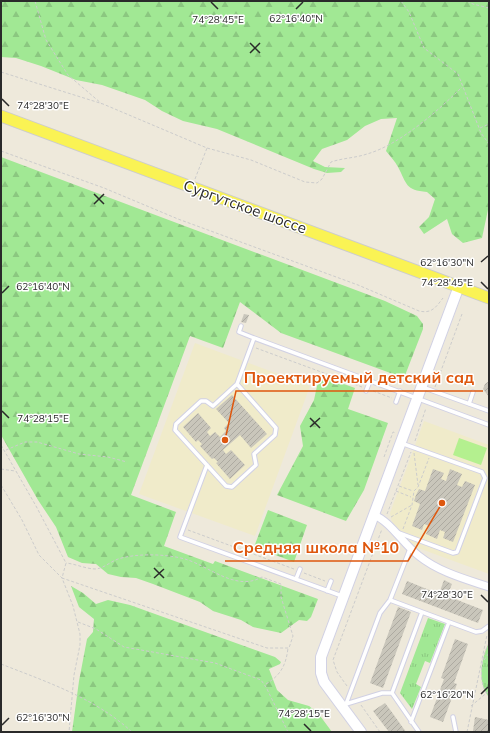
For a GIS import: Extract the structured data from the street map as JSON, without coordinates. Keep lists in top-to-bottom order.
{
  "streets": {
    "main road": ["Сургутское шоссе"]
  },
  "places": ["Проектируемый детский сад", "Средняя школа №10"],
  "coordinates": [
    "62°16'40\"N",
    "74°28'45\"E",
    "74°28'30\"E",
    "62°16'30\"N",
    "74°28'15\"E",
    "62°16'20\"N"
  ]
}
